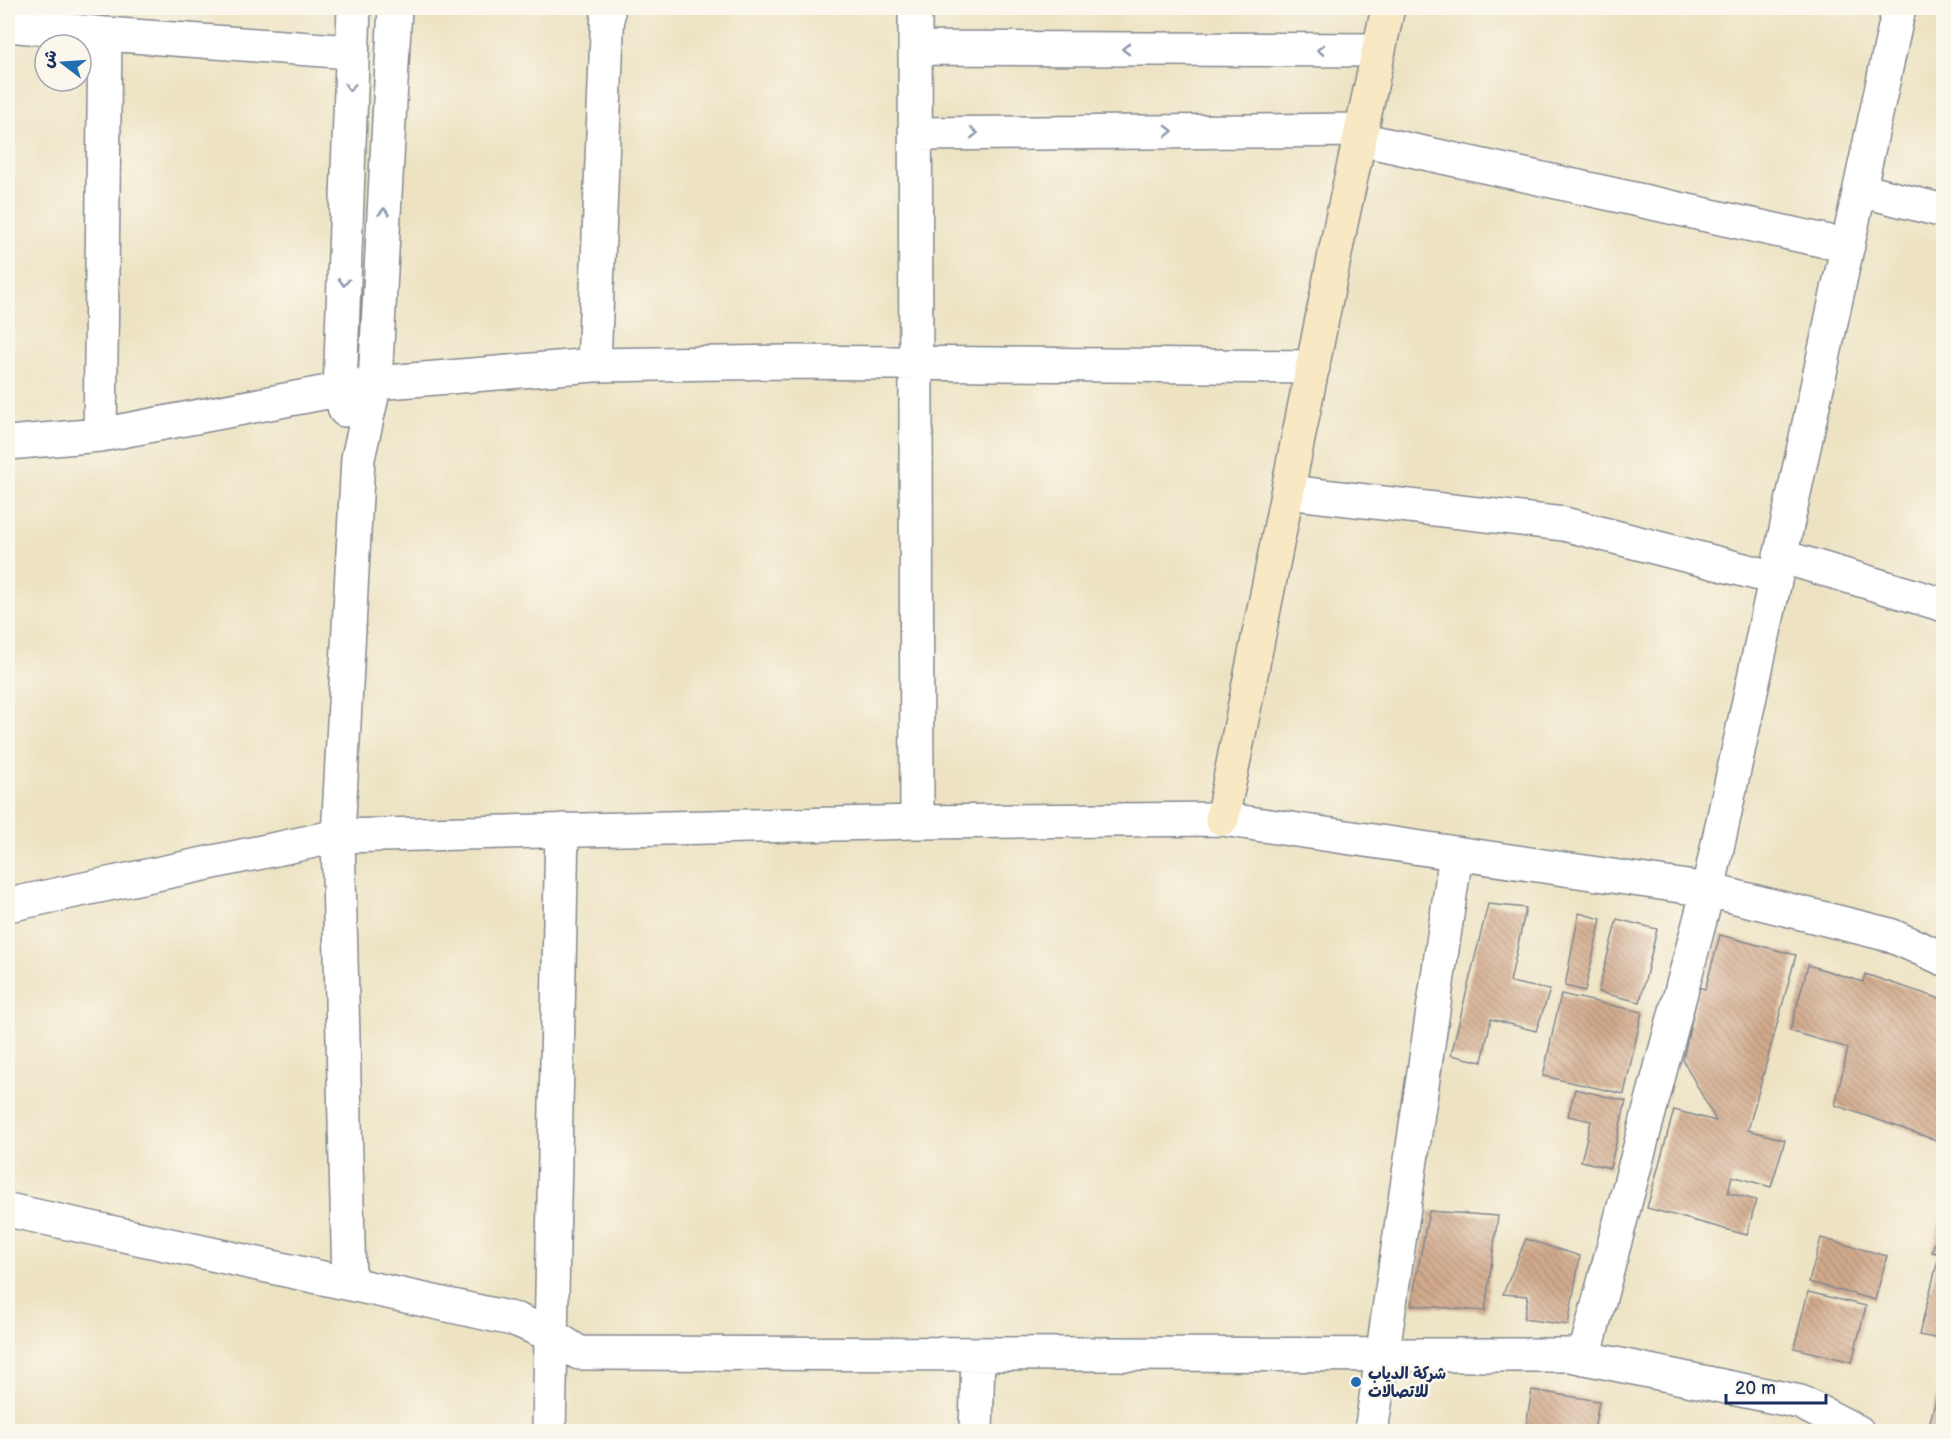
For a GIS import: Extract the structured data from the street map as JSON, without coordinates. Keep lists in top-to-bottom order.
{
  "places": ["شركة الدياب للاتصالات"],
  "scale_bar": "20 m",
  "north": "left"
}
